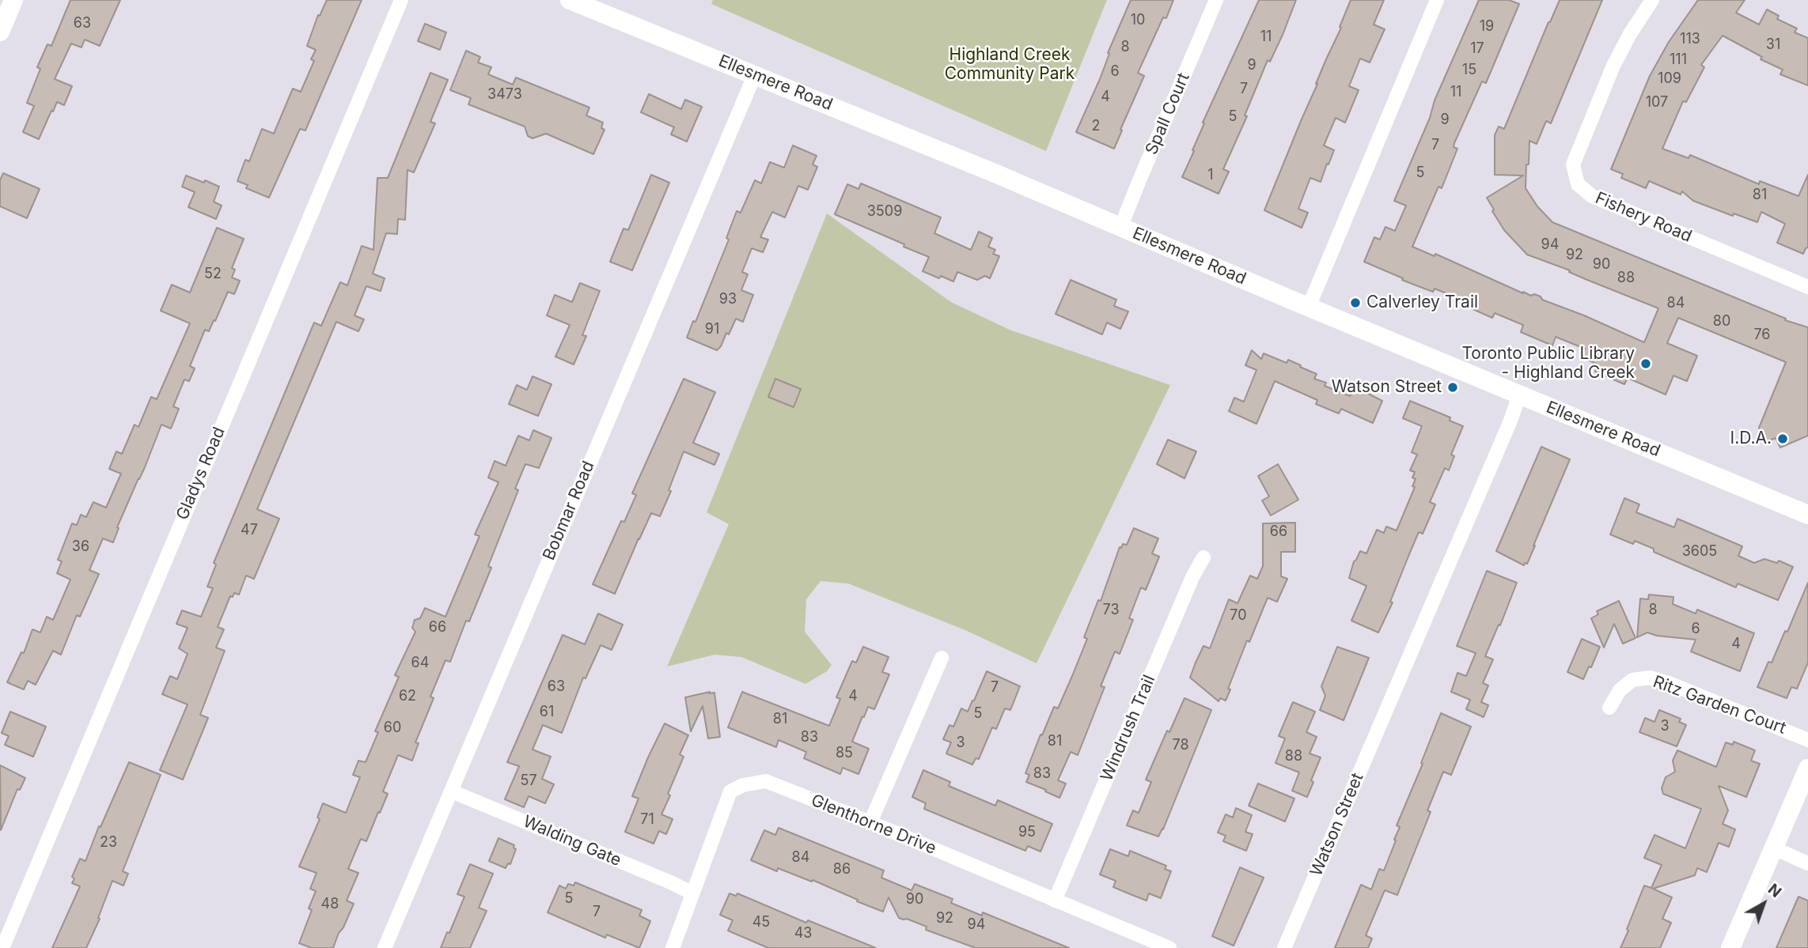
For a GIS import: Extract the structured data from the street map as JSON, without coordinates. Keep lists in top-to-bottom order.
{
  "streets": {
    "main road": ["Ellesmere Road"],
    "street": [
      "Spall Court",
      "Fishery Road",
      "Gladys Road",
      "Bobmar Road",
      "Ritz Garden Court",
      "Windrush Trail",
      "Glenthorne Drive",
      "Watson Street",
      "Walding Gate"
    ]
  },
  "crossings": [
    ["Ellesmere Road", "Spall Court"],
    ["Ellesmere Road", "Bobmar Road"],
    ["Ellesmere Road", "Watson Street"],
    ["Bobmar Road", "Walding Gate"],
    ["Windrush Trail", "Glenthorne Drive"],
    ["Glenthorne Drive", "Walding Gate"]
  ],
  "parks": ["Highland Creek Community Park"],
  "places": [
    "Calverley Trail",
    "Toronto Public Library - Highland Creek",
    "Watson Street",
    "I.D.A."
  ],
  "house_numbers": [
    "10",
    "63",
    "19",
    "11",
    "113",
    "31",
    "8",
    "17",
    "111",
    "9",
    "15",
    "6",
    "109",
    "7",
    "11",
    "3473",
    "4",
    "107",
    "5",
    "9",
    "2",
    "7",
    "5",
    "1",
    "81",
    "3509",
    "94",
    "92",
    "90",
    "52",
    "88",
    "93",
    "84",
    "80",
    "91",
    "76",
    "47",
    "66",
    "36",
    "3605",
    "73",
    "8",
    "70",
    "66",
    "6",
    "4",
    "64",
    "63",
    "7",
    "62",
    "4",
    "61",
    "5",
    "81",
    "3",
    "60",
    "83",
    "81",
    "3",
    "78",
    "85",
    "88",
    "83",
    "57",
    "71",
    "95",
    "23",
    "84",
    "86",
    "5",
    "90",
    "48",
    "7",
    "92",
    "45",
    "94",
    "43"
  ],
  "north": "top right"
}
